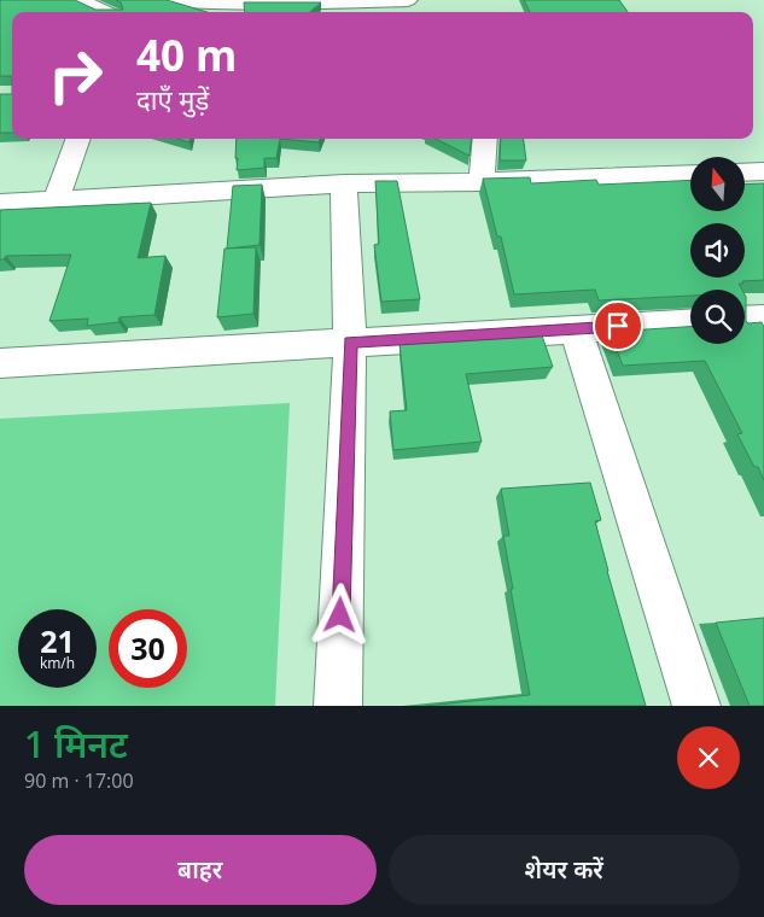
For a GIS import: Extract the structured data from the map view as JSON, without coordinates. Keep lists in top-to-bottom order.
{
  "north": "top",
  "page": {
    "turn": ["40 m", "दाएँ मुड़ें"],
    "speed": "21 km/h",
    "limit": "30",
    "heading": ["1 मिनट", "90 m · 17:00"],
    "buttons": ["बाहर", "शेयर करें"]
  }
}
